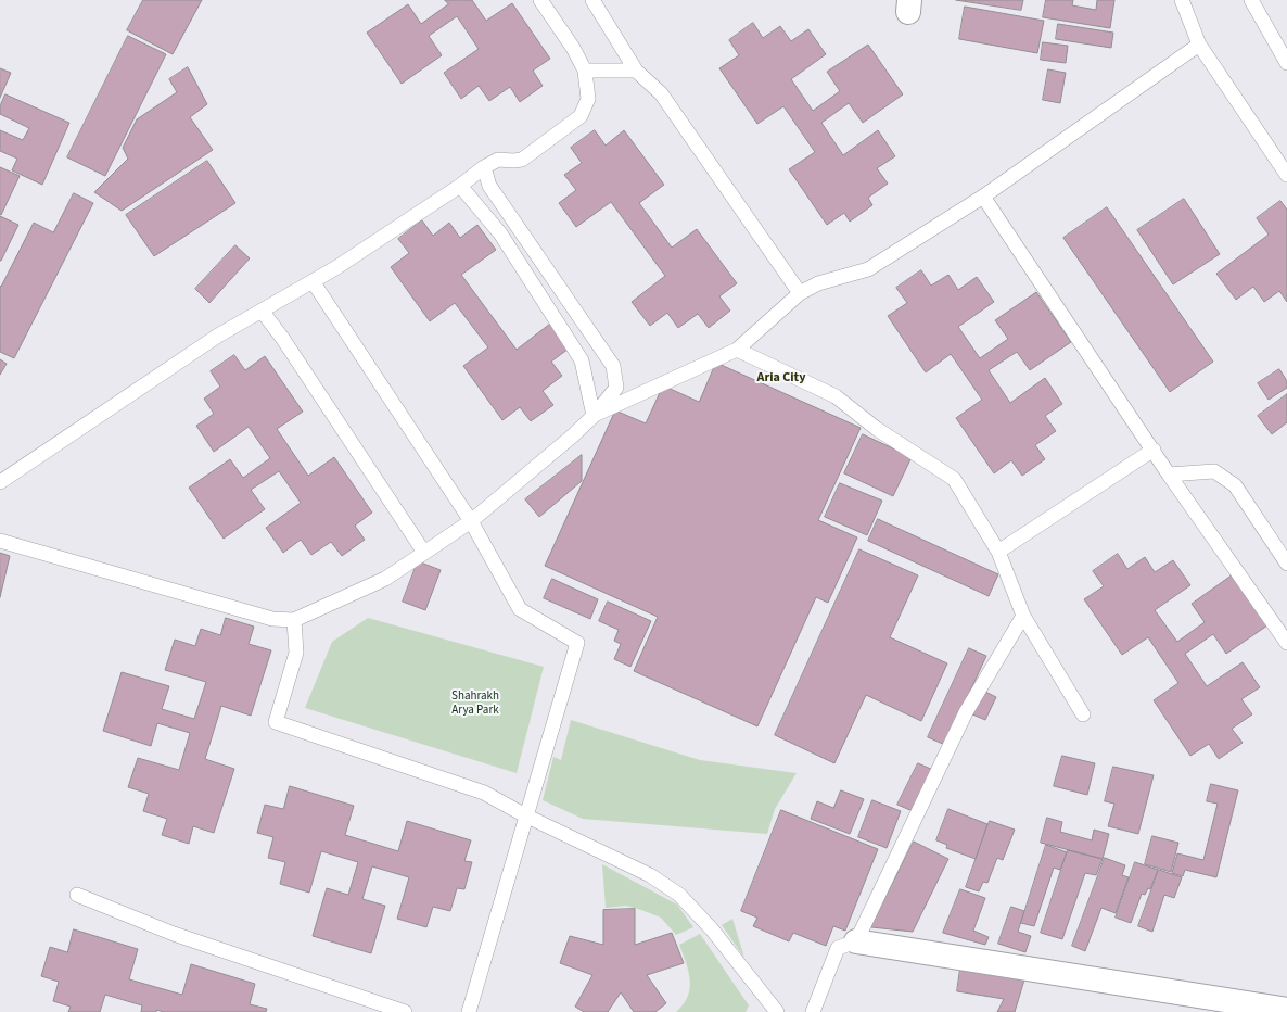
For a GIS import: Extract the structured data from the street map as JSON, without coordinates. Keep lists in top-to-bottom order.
{
  "districts": ["Aria City"],
  "parks": ["Shahrakh Arya Park"]
}
